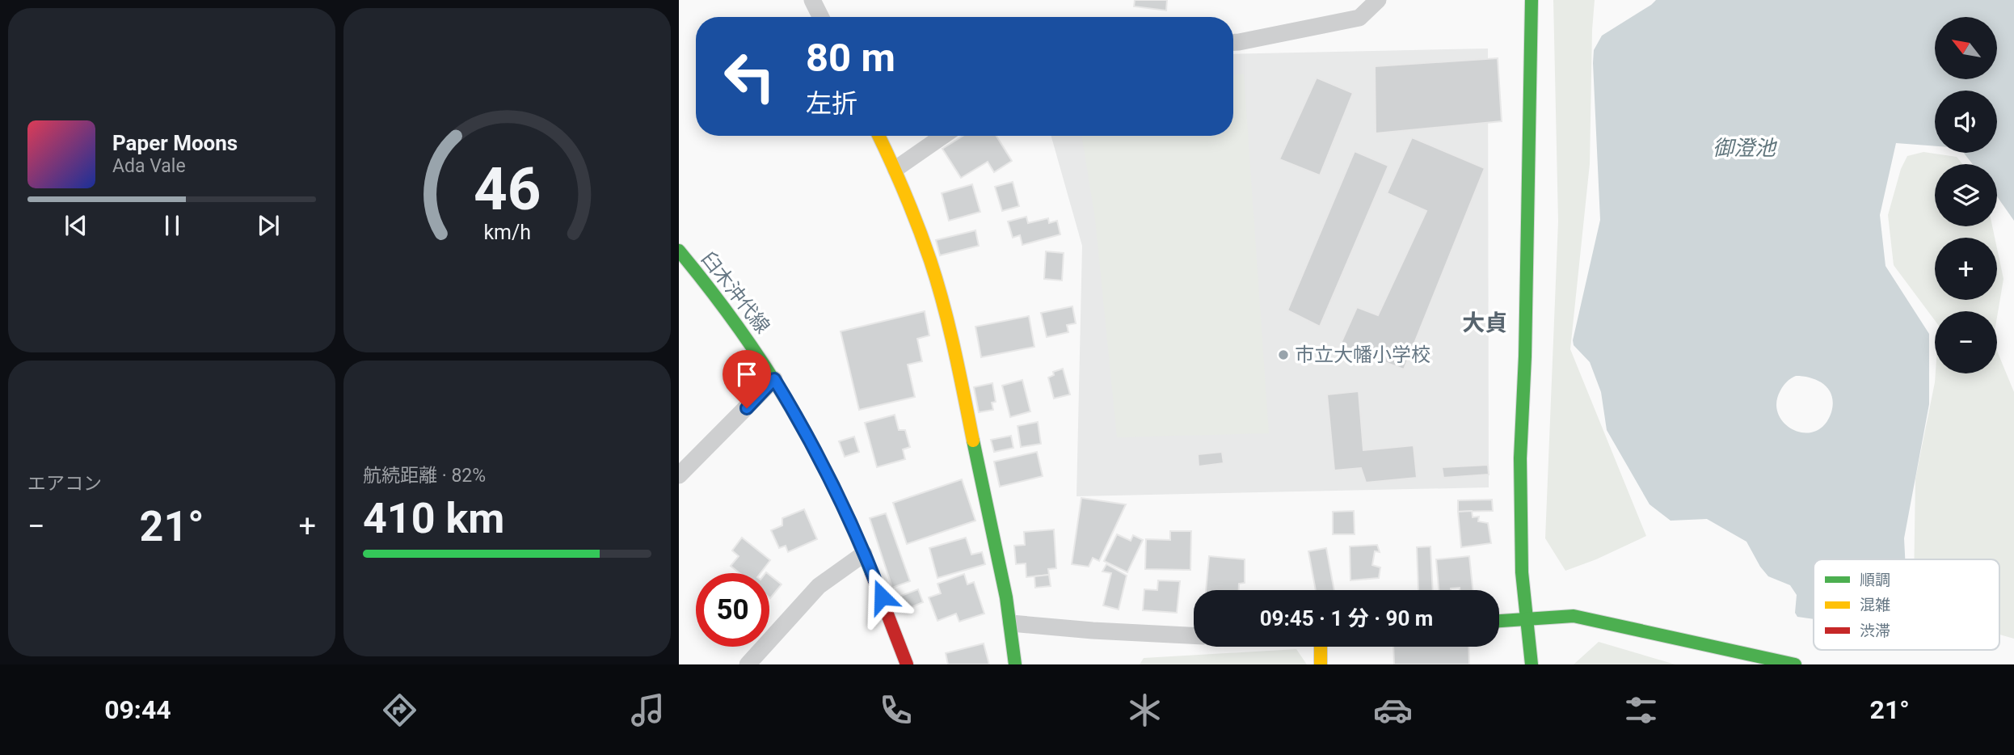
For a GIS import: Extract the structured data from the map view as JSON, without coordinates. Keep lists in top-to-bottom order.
{
  "streets": {
    "street": ["臼木沖代線"]
  },
  "districts": ["大貞"],
  "water": ["御澄池"],
  "places": ["市立大幡小学校"],
  "legend": ["順調", "混雑", "渋滞"],
  "north": "top left",
  "page": {
    "map_buttons": ["+", "−"],
    "turn": ["80 m", "左折"],
    "song": ["Paper Moons", "Ada Vale"],
    "tile": [
      "エアコン",
      ["航続距離 · 82%", "410 km"]
    ],
    "heat": ["−", "21°", "+"],
    "limit": "50",
    "trip": "09:45 · 1 分 · 90 m",
    "tabs": ["09:44", "21°"],
    "gauge": ["46", "km/h"]
  }
}
